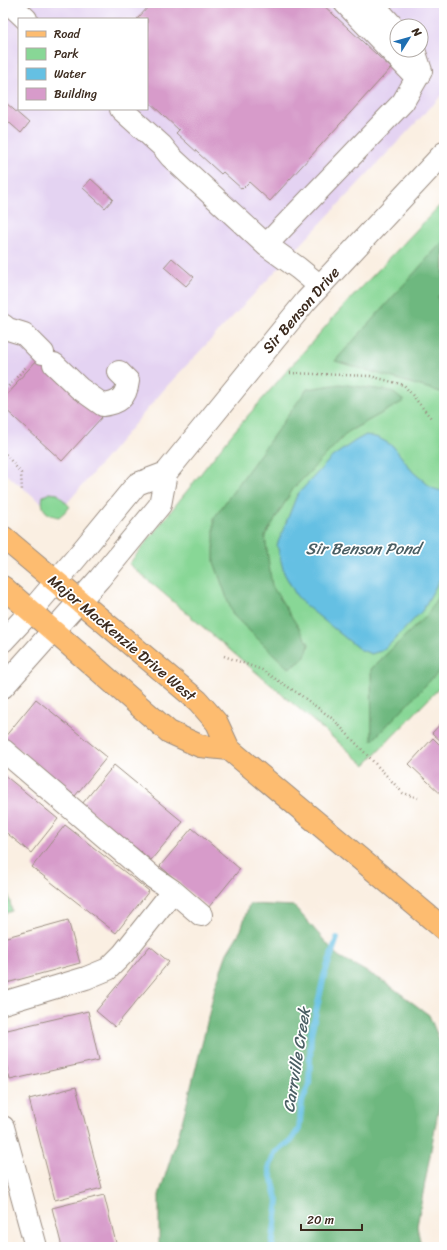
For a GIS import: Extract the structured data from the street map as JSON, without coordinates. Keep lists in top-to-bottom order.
{
  "streets": {
    "main road": ["Major MacKenzie Drive West"],
    "street": ["Sir Benson Drive"]
  },
  "crossings": [
    ["Sir Benson Drive", "Major MacKenzie Drive West"]
  ],
  "water": ["Sir Benson Pond", "Carrville Creek"],
  "legend": [
    "Road",
    "Park",
    "Water",
    "Building"
  ],
  "scale_bar": "20 m",
  "north": "top right"
}
